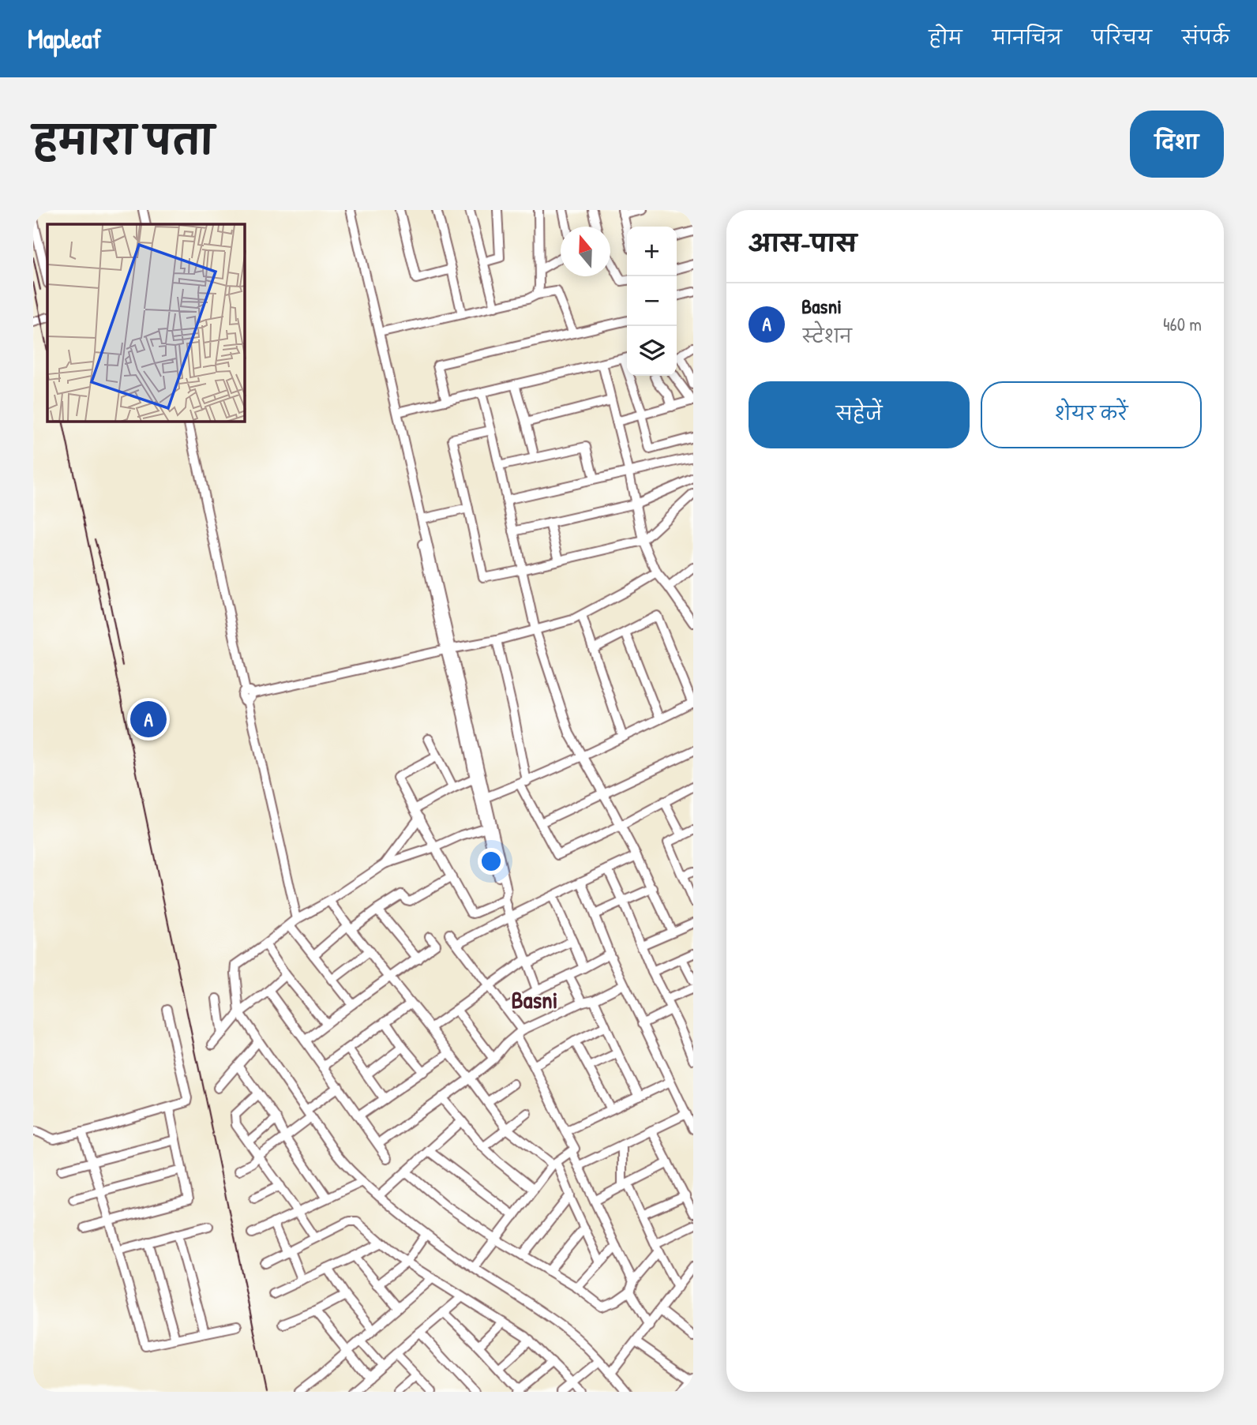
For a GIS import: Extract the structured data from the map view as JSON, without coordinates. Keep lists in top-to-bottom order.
{
  "districts": ["Basni"],
  "north": "top",
  "page": {
    "header": "Mapleaf",
    "nav": [
      "होम",
      "मानचित्र",
      "परिचय",
      "संपर्क"
    ],
    "title": "हमारा पता",
    "buttons": [
      "दिशा",
      ["सहेजें", "शेयर करें"]
    ],
    "heading": "आस-पास",
    "map_buttons": ["+", "−"],
    "list": [
      {
        "mark": "A",
        "name": "Basni",
        "note": "स्टेशन",
        "value": "460 m"
      }
    ],
    "pins": "A"
  }
}
